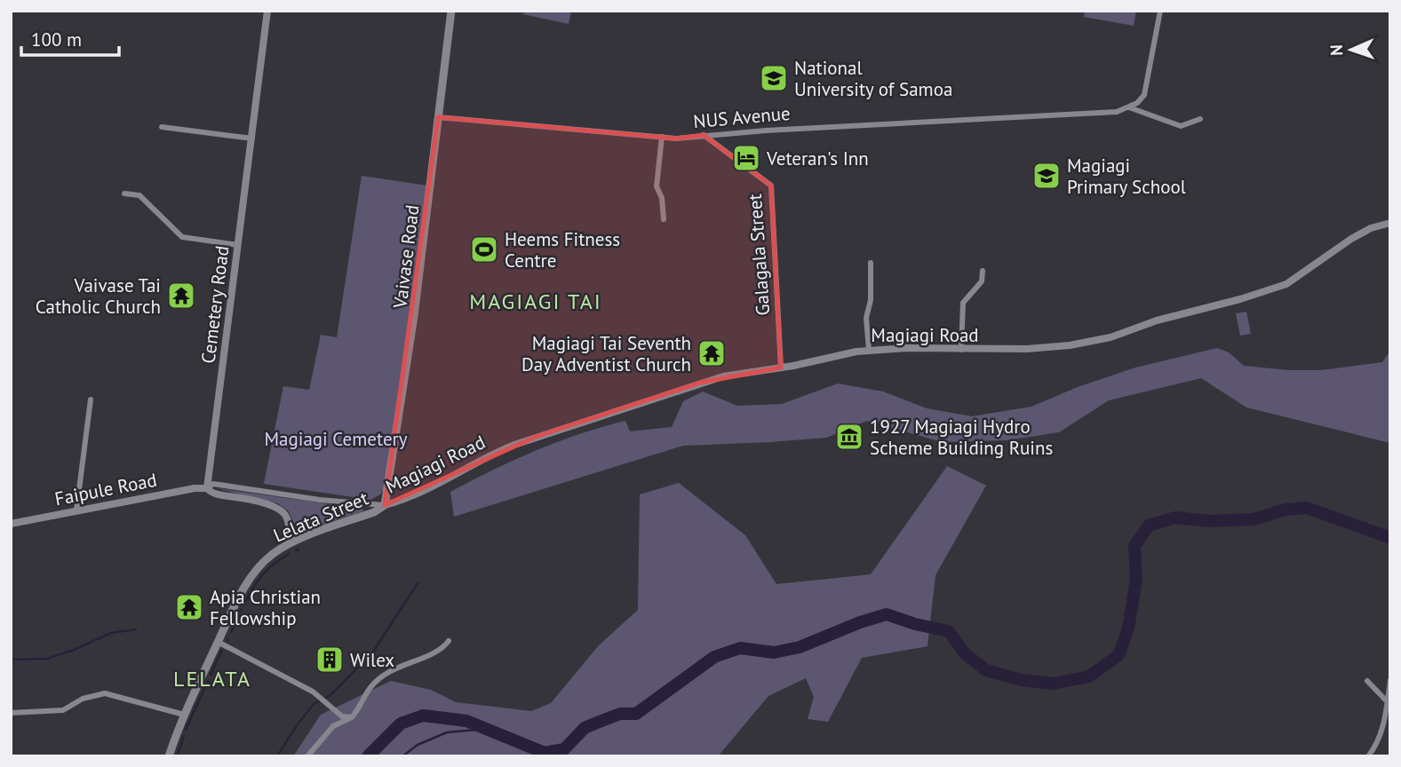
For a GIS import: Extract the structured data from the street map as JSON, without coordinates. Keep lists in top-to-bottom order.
{
  "streets": {
    "main road": ["Vaivase Road", "Lelata Street"],
    "street": [
      "NUS Avenue",
      "Galagala Street",
      "Cemetery Road",
      "Magiagi Road",
      "Faipule Road"
    ]
  },
  "crossings": [
    ["NUS Avenue", "Galagala Street"],
    ["NUS Avenue", "Vaivase Road"],
    ["Galagala Street", "Magiagi Road"],
    ["Vaivase Road", "Magiagi Road"],
    ["Vaivase Road", "Lelata Street"],
    ["Cemetery Road", "Faipule Road"],
    ["Magiagi Road", "Lelata Street"]
  ],
  "districts": ["MAGIAGI TAI", "LELATA"],
  "parks": ["Magiagi Cemetery"],
  "places": {
    "school or university": ["National University of Samoa", "Magiagi Primary School"],
    "hotel": ["Veteran's Inn"],
    "sports": ["Heems Fitness Centre"],
    "temple": ["Vaivase Tai Catholic Church", "Magiagi Tai Seventh Day Adventist Church", "Apia Christian Fellowship"],
    "museum": ["1927 Magiagi Hydro Scheme Building Ruins"],
    "building": ["Wilex"]
  },
  "scale_bar": "100 m",
  "north": "left"
}
